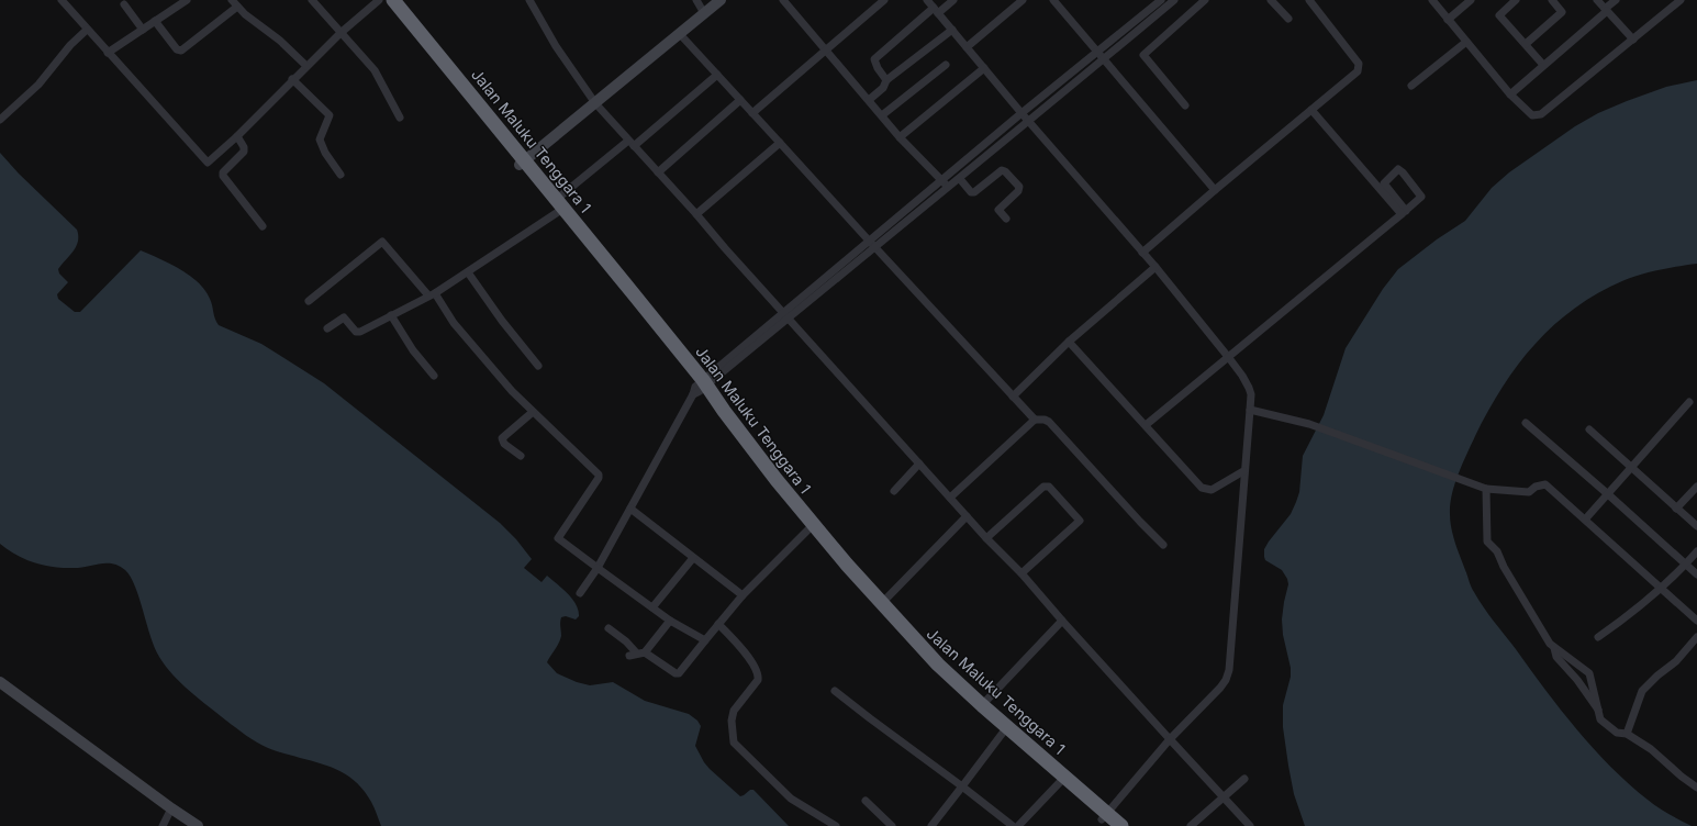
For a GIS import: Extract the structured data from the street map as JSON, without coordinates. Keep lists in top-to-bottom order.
{
  "streets": {
    "highway": ["Jalan Maluku Tenggara 1"]
  }
}
